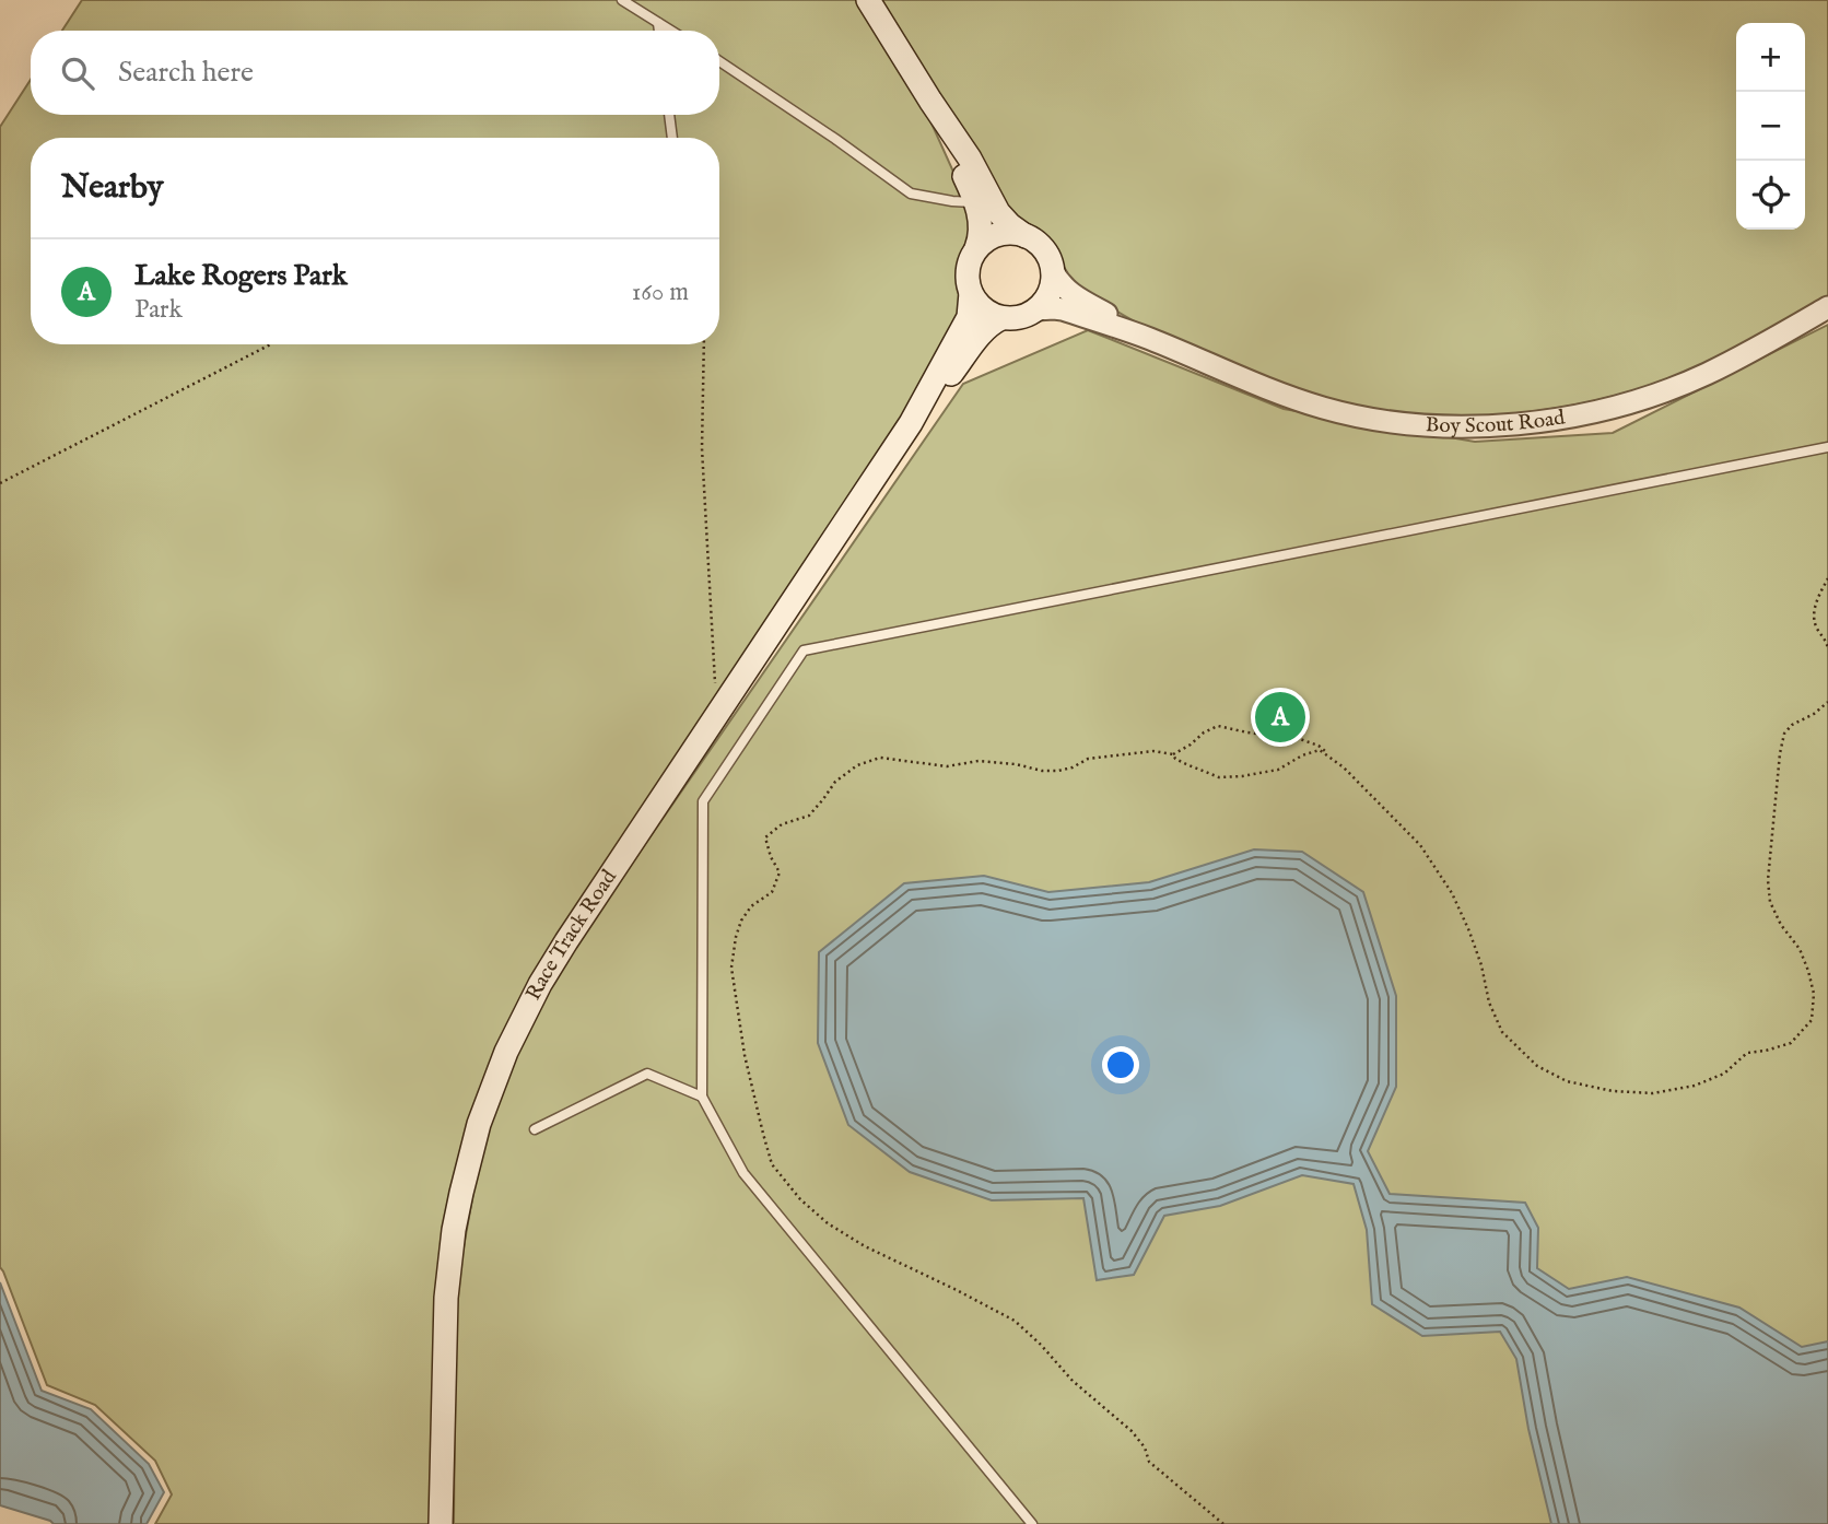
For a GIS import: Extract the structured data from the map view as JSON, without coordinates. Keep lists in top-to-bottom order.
{
  "streets": {
    "main road": ["Race Track Road"],
    "street": ["Boy Scout Road"]
  },
  "crossings": [
    ["Boy Scout Road", "Race Track Road"]
  ],
  "page": {
    "map_buttons": ["+", "−"],
    "search": "Search here",
    "heading": "Nearby",
    "list": [
      {
        "mark": "A",
        "name": "Lake Rogers Park",
        "note": "Park",
        "value": "160 m"
      }
    ],
    "pins": "A"
  }
}
